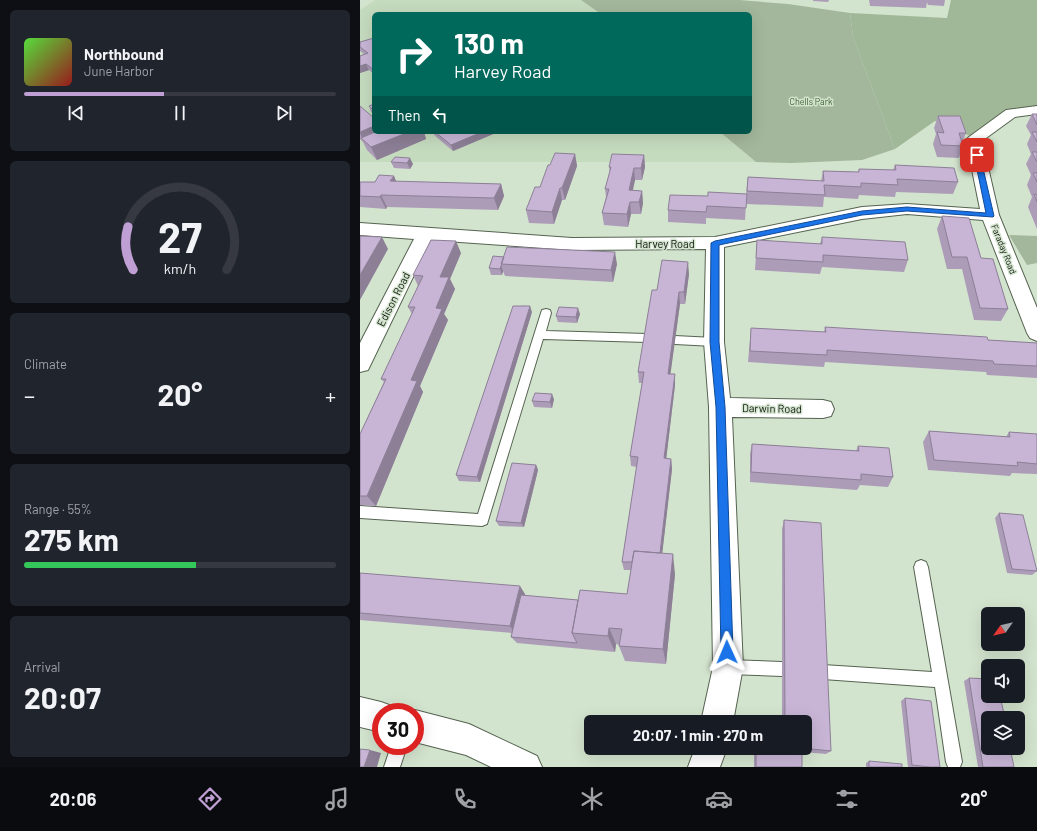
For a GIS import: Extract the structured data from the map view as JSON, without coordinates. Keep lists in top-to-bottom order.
{
  "streets": {
    "street": [
      "Harvey Road",
      "Faraday Road",
      "Edison Road",
      "Darwin Road"
    ]
  },
  "crossings": [
    ["Harvey Road", "Faraday Road"],
    ["Harvey Road", "Edison Road"]
  ],
  "parks": ["Chells Park"],
  "north": "bottom left",
  "page": {
    "turn": ["130 m", "Harvey Road"],
    "song": ["Northbound", "June Harbor"],
    "then": "Then",
    "tile": [
      "Climate",
      ["Range · 55%", "275 km"],
      ["Arrival", "20:07"]
    ],
    "heat": ["−", "20°", "+"],
    "limit": "30",
    "trip": "20:07 · 1 min · 270 m",
    "tabs": ["20:06", "20°"],
    "gauge": ["27", "km/h"]
  }
}
